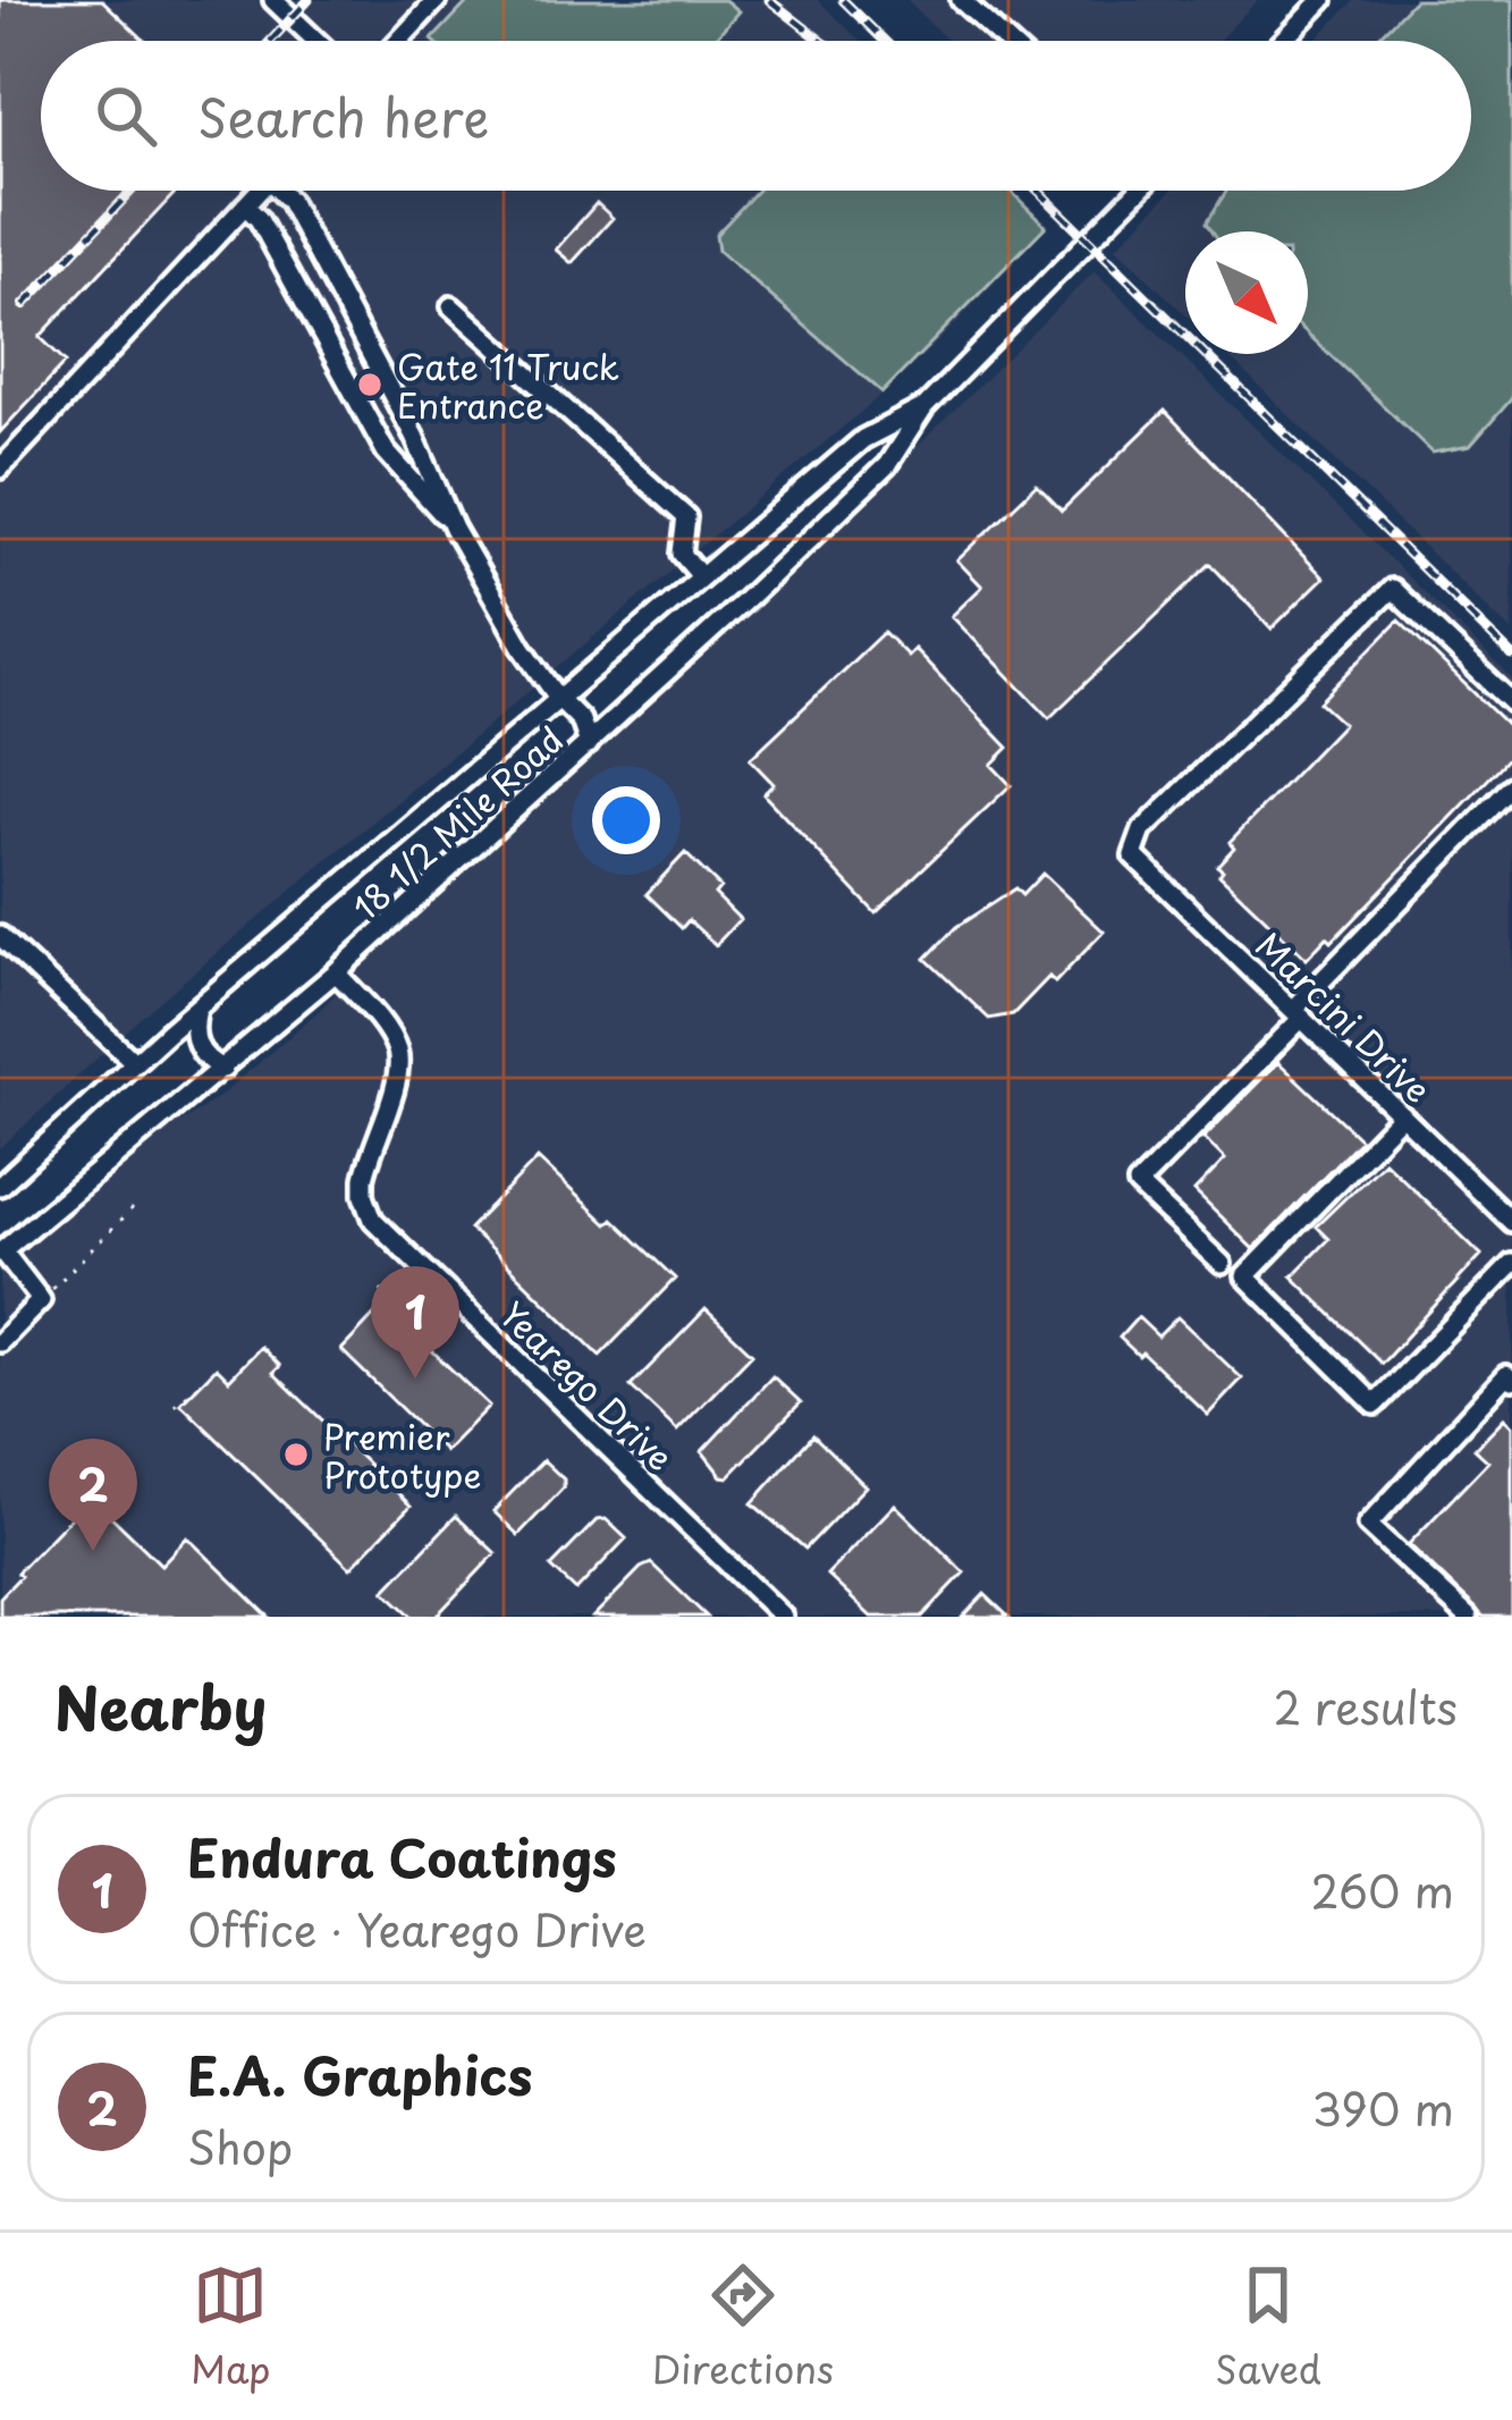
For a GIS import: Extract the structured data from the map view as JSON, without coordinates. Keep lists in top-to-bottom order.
{
  "streets": {
    "street": ["18 1/2 Mile Road", "Marcini Drive", "Yearego Drive"]
  },
  "crossings": [
    ["18 1/2 Mile Road", "Yearego Drive"]
  ],
  "places": ["Gate 11 Truck Entrance", "Premier Prototype"],
  "north": "bottom right",
  "page": {
    "search": "Search here",
    "pins": ["1", "2"],
    "heading": ["Nearby", "2 results"],
    "list": [
      {
        "mark": "1",
        "name": "Endura Coatings",
        "note": "Office · Yearego Drive",
        "value": "260 m"
      },
      {
        "mark": "2",
        "name": "E.A. Graphics",
        "note": "Shop",
        "value": "390 m"
      }
    ],
    "nav": ["Map", "Directions", "Saved"]
  }
}
